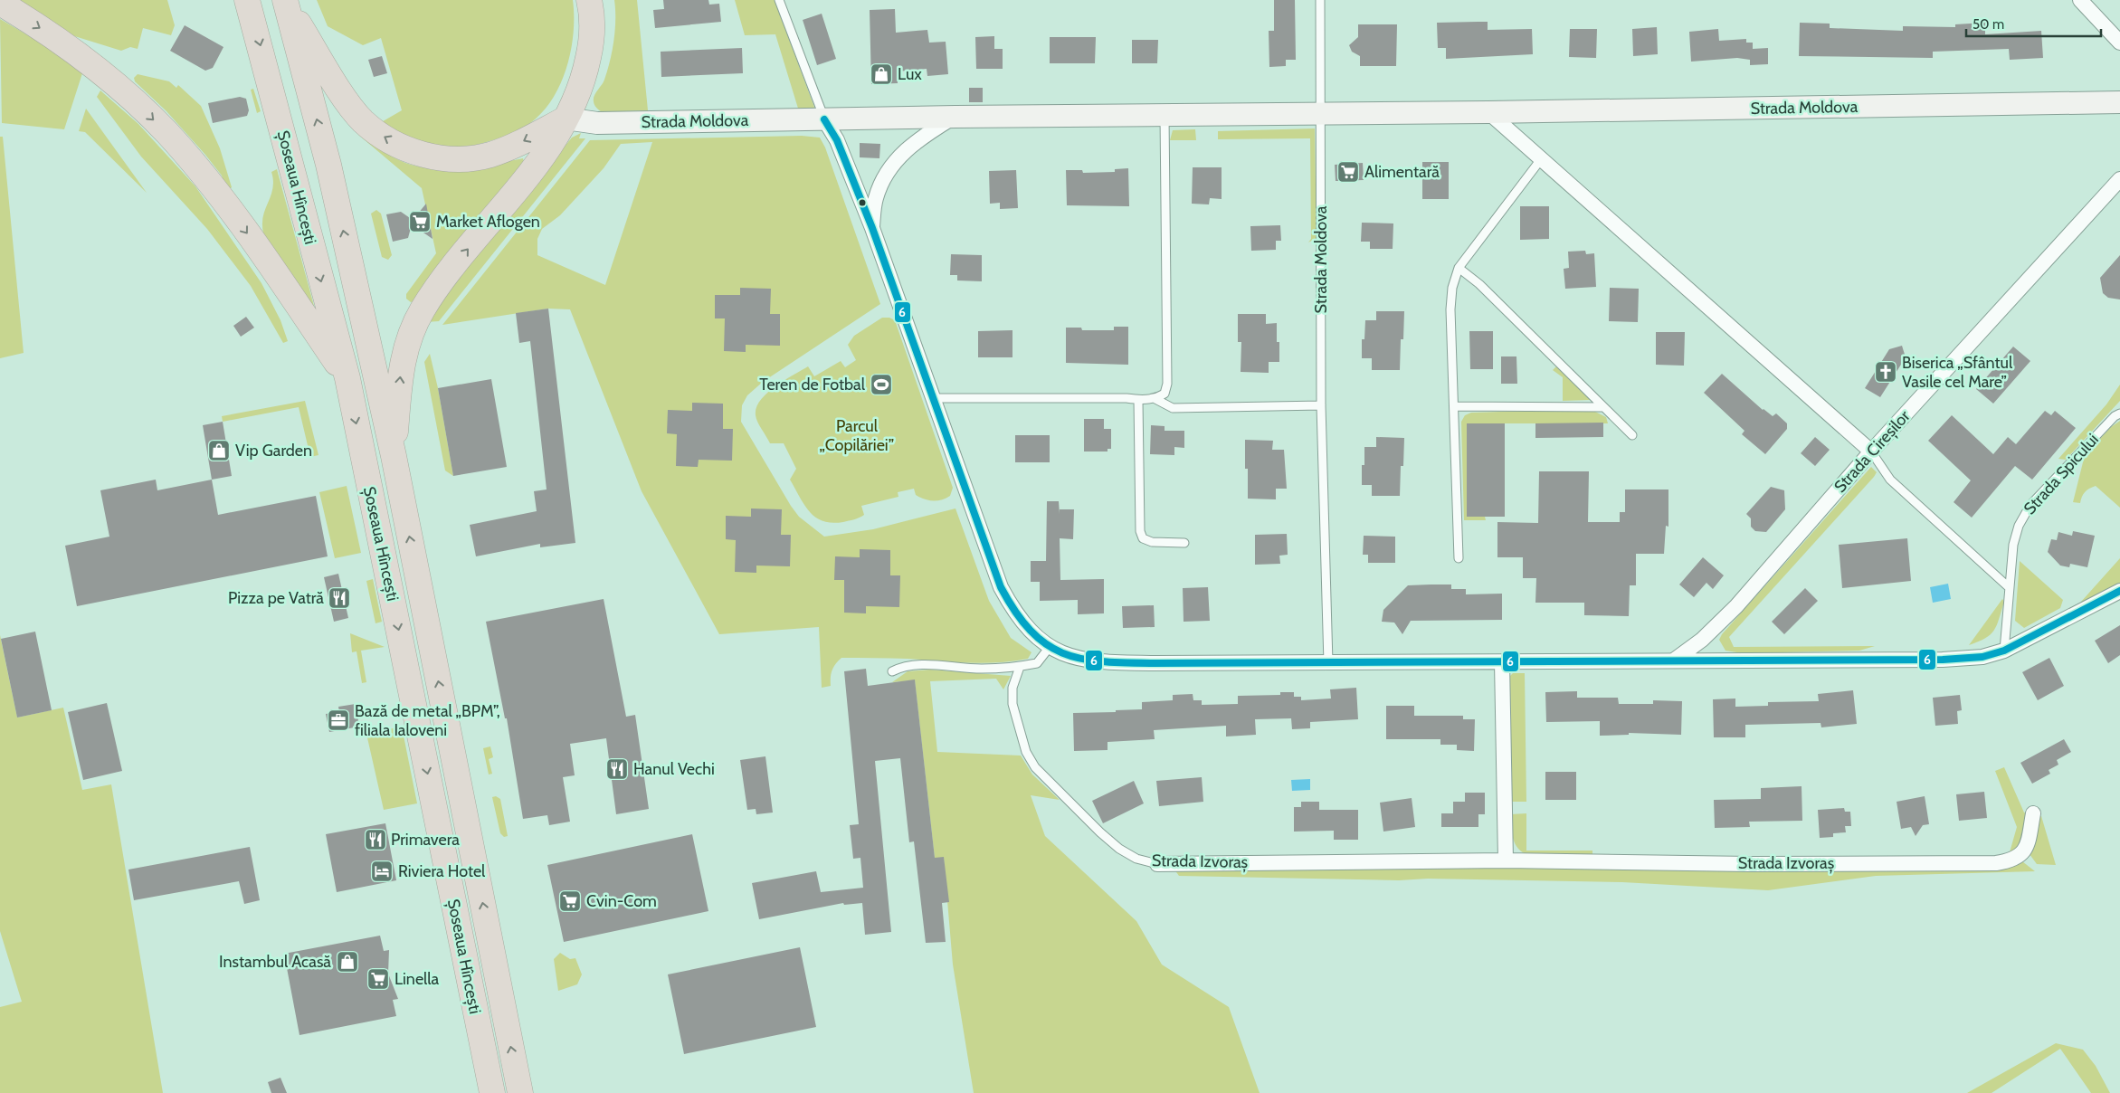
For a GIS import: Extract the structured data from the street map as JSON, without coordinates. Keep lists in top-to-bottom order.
{
  "streets": {
    "highway": ["Șoseaua Hîncești"],
    "street": ["Strada Moldova", "Strada Cireșilor", "Strada Izvoraș"],
    "lane": ["Strada Spicului"]
  },
  "parks": ["Parcul „Copilăriei”"],
  "places": {
    "shop": ["Lux", "Vip Garden", "Instambul Acasă"],
    "supermarket": [
      "Alimentară",
      "Market Aflogen",
      "Cvin-Com",
      "Linella"
    ],
    "church": ["Biserica „Sfântul Vasile cel Mare”"],
    "sports": ["Teren de Fotbal"],
    "restaurant": ["Pizza pe Vatră", "Hanul Vechi", "Primavera"],
    "office": ["Bază de metal „BPM”, filiala Ialoveni"],
    "hotel": ["Riviera Hotel"]
  },
  "lines": ["transit line 6"],
  "scale_bar": "50 m"
}
